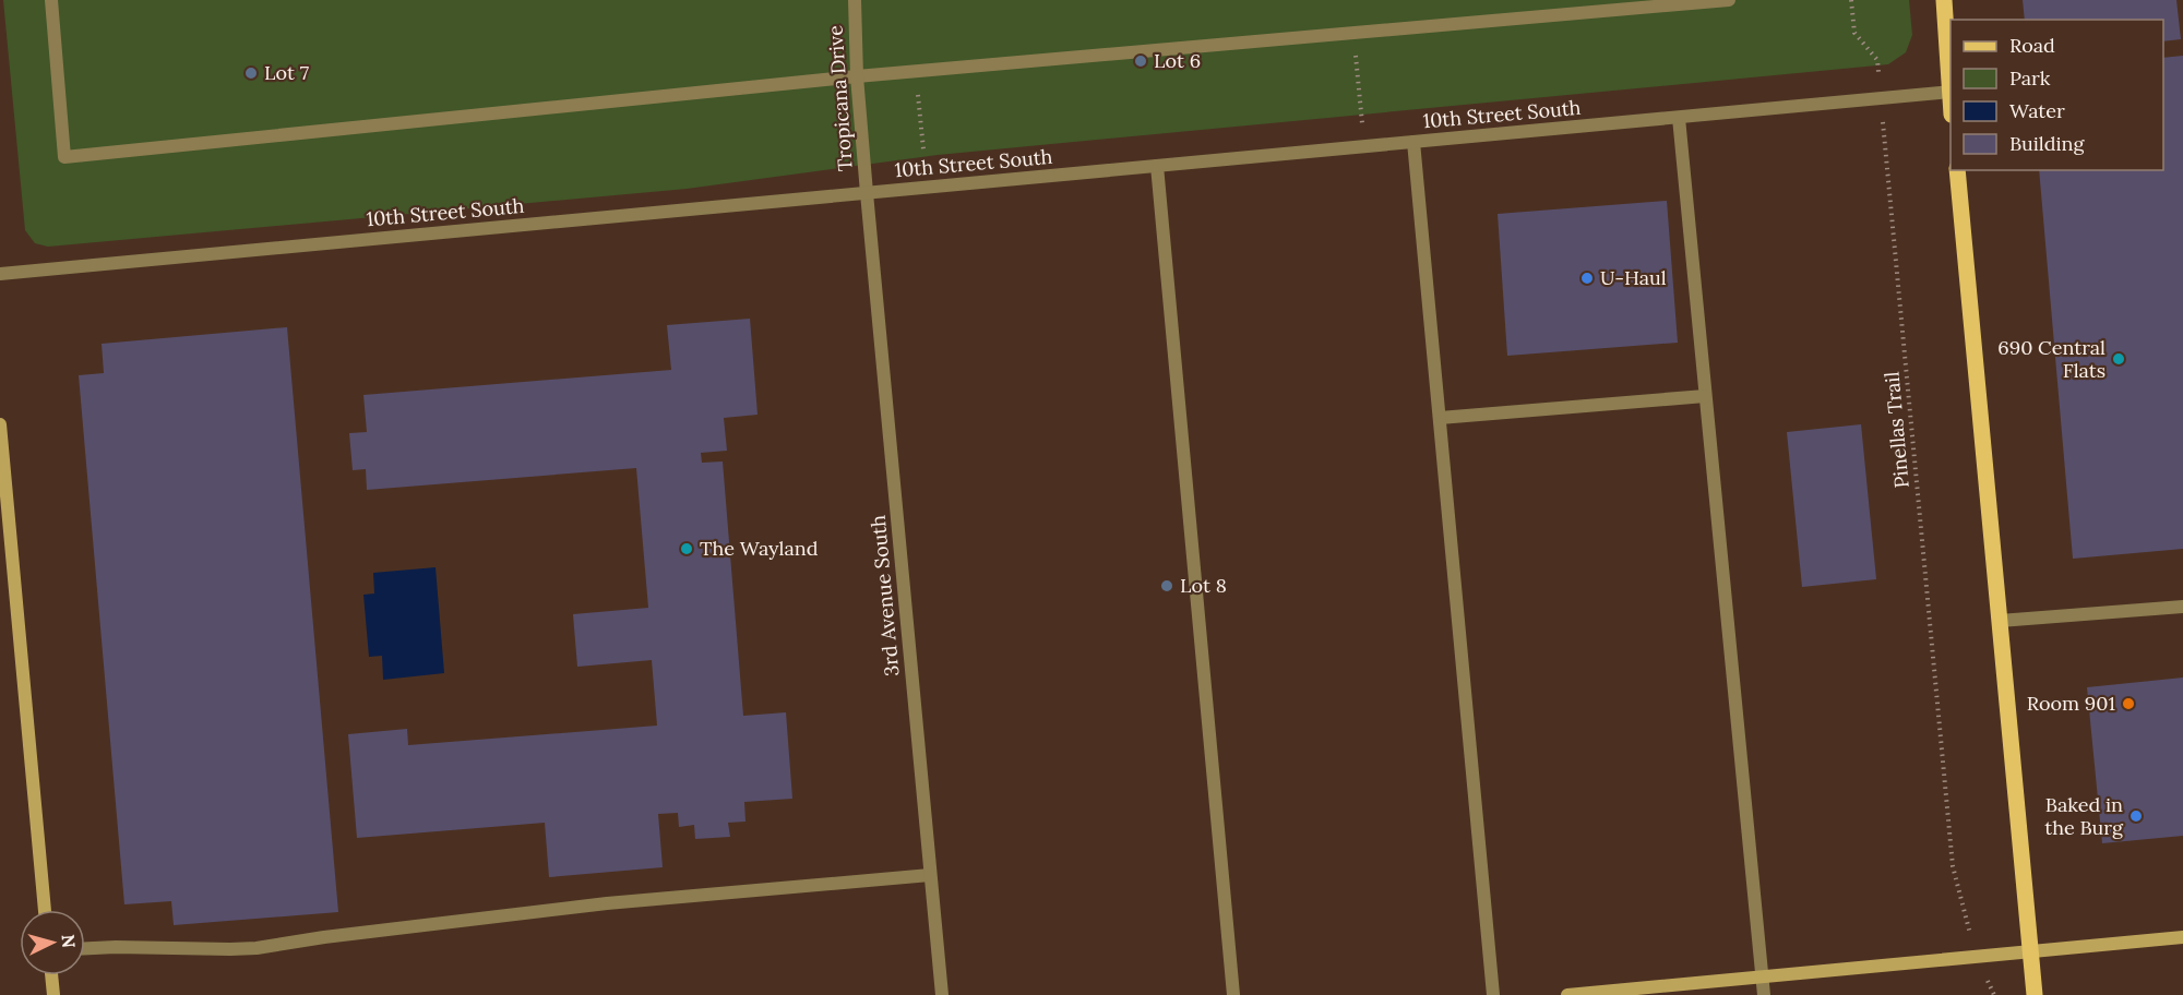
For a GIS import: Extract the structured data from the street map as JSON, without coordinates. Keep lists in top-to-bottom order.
{
  "streets": {
    "street": ["Tropicana Drive", "10th Street South", "3rd Avenue South"],
    "path": ["Pinellas Trail"]
  },
  "crossings": [
    ["Tropicana Drive", "10th Street South"],
    ["Tropicana Drive", "3rd Avenue South"],
    ["10th Street South", "Pinellas Trail"],
    ["10th Street South", "3rd Avenue South"]
  ],
  "places": [
    "Lot 6",
    "Lot 7",
    "U-Haul",
    "690 Central Flats",
    "The Wayland",
    "Lot 8",
    "Room 901",
    "Baked in the Burg"
  ],
  "legend": [
    "Road",
    "Park",
    "Water",
    "Building"
  ],
  "north": "right"
}
